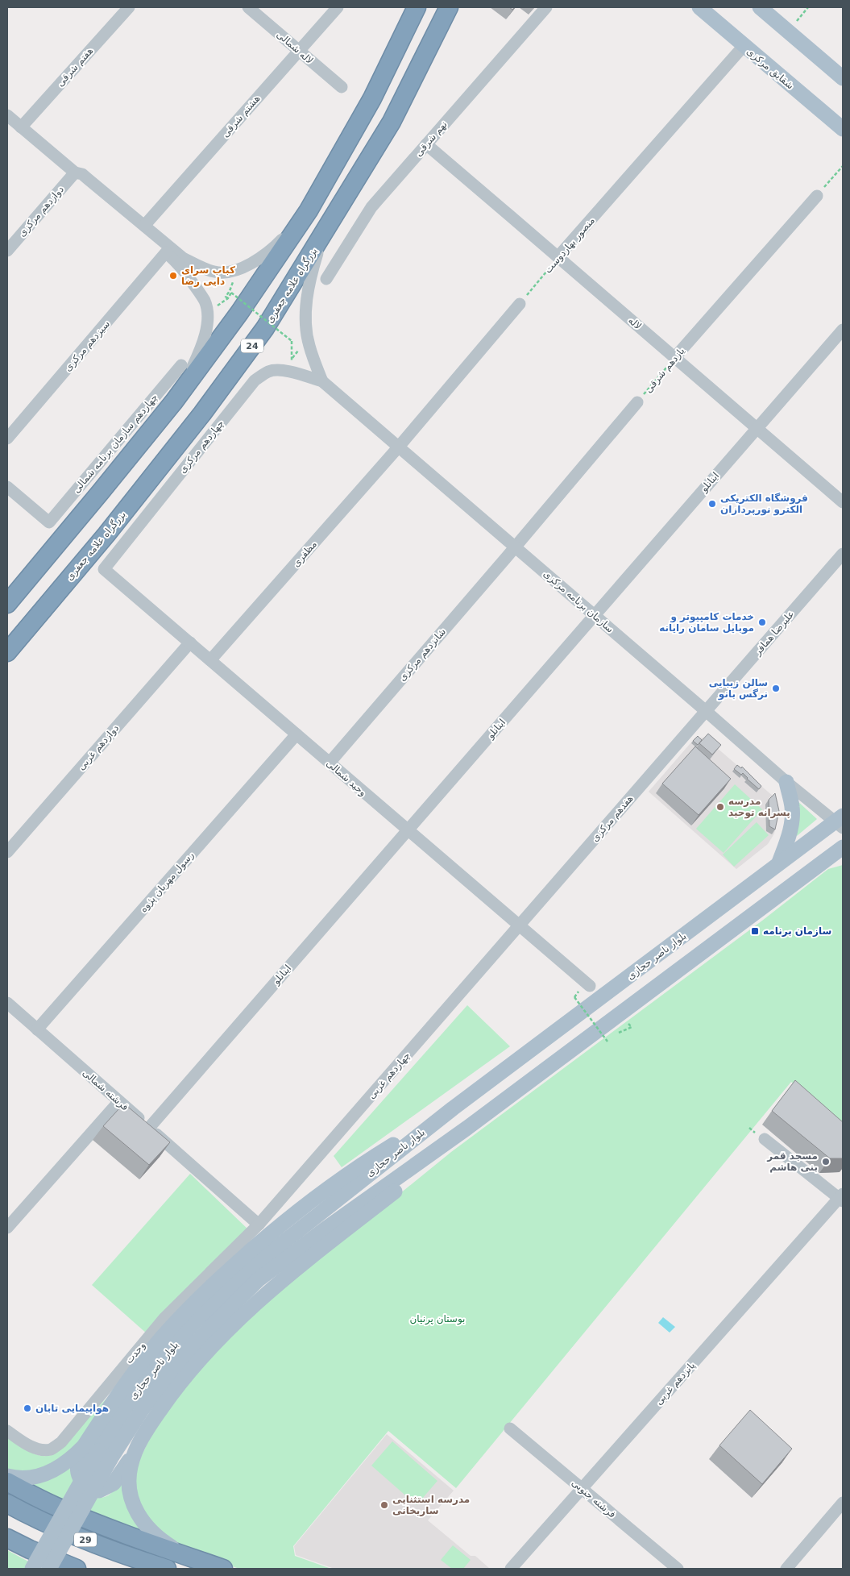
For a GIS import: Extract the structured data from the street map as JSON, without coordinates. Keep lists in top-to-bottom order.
{
  "streets": {
    "highway": ["بزرگراه علامه جعفری", "24", "29"],
    "main road": ["شقایق مرکزی", "بلوار ناصر حجازی"],
    "street": [
      "لاله شمالی",
      "هفتم شرقی",
      "هشتم شرقی",
      "نهم شرقی",
      "دوازدهم مرکزی",
      "منصور بهاردوست",
      "لاله",
      "سیزدهم مرکزی",
      "یازدهم شرقی",
      "چهاردهم سازمان برنامه شمالی",
      "چهاردهم مرکزی",
      "اینانلو",
      "مظفری",
      "سازمان برنامه مرکزی",
      "علیرضا همافر",
      "شانزدهم مرکزی",
      "دوازدهم غربی",
      "وحید شمالی",
      "هفدهم مرکزی",
      "رسول مهربان پژوه",
      "چهاردهم غربی",
      "فرشته شمالی",
      "وحدت",
      "پانزدهم غربی",
      "فرشته جنوبی"
    ]
  },
  "crossings": [
    ["لاله شمالی", "هشتم شرقی"],
    ["شقایق مرکزی", "منصور بهاردوست"],
    ["نهم شرقی", "لاله"],
    ["منصور بهاردوست", "لاله"],
    ["لاله", "یازدهم شرقی"],
    ["لاله", "اینانلو"],
    ["یازدهم شرقی", "سازمان برنامه مرکزی"],
    ["یازدهم شرقی", "شانزدهم مرکزی"],
    ["چهاردهم مرکزی", "سازمان برنامه مرکزی"],
    ["چهاردهم مرکزی", "وحید شمالی"],
    ["اینانلو", "سازمان برنامه مرکزی"],
    ["اینانلو", "وحید شمالی"],
    ["اینانلو", "فرشته شمالی"],
    ["مظفری", "سازمان برنامه مرکزی"],
    ["مظفری", "وحید شمالی"],
    ["سازمان برنامه مرکزی", "علیرضا همافر"],
    ["سازمان برنامه مرکزی", "شانزدهم مرکزی"],
    ["سازمان برنامه مرکزی", "هفدهم مرکزی"],
    ["سازمان برنامه مرکزی", "بلوار ناصر حجازی"],
    ["علیرضا همافر", "هفدهم مرکزی"],
    ["شانزدهم مرکزی", "وحید شمالی"],
    ["دوازدهم غربی", "وحید شمالی"],
    ["وحید شمالی", "هفدهم مرکزی"],
    ["وحید شمالی", "رسول مهربان پژوه"],
    ["وحید شمالی", "چهاردهم غربی"],
    ["هفدهم مرکزی", "چهاردهم غربی"],
    ["رسول مهربان پژوه", "فرشته شمالی"],
    ["چهاردهم غربی", "فرشته شمالی"],
    ["چهاردهم غربی", "وحدت"],
    ["فرشته شمالی", "وحدت"],
    ["پانزدهم غربی", "فرشته جنوبی"]
  ],
  "parks": ["بوستان پرنیان"],
  "places": {
    "other": [
      "کباب سرای دایی رضا",
      "فروشگاه الکتریکی الکترو نورپردازان",
      "خدمات کامپیوتر و موبایل سامان رایانه",
      "سالن زیبایی نرگس بانو",
      "مدرسه پسرانه توحید",
      "مسجد قمر بنی هاشم",
      "هواپیمایی تابان",
      "مدرسه استثنایی ساریخانی"
    ],
    "transit": ["سازمان برنامه"]
  }
}
